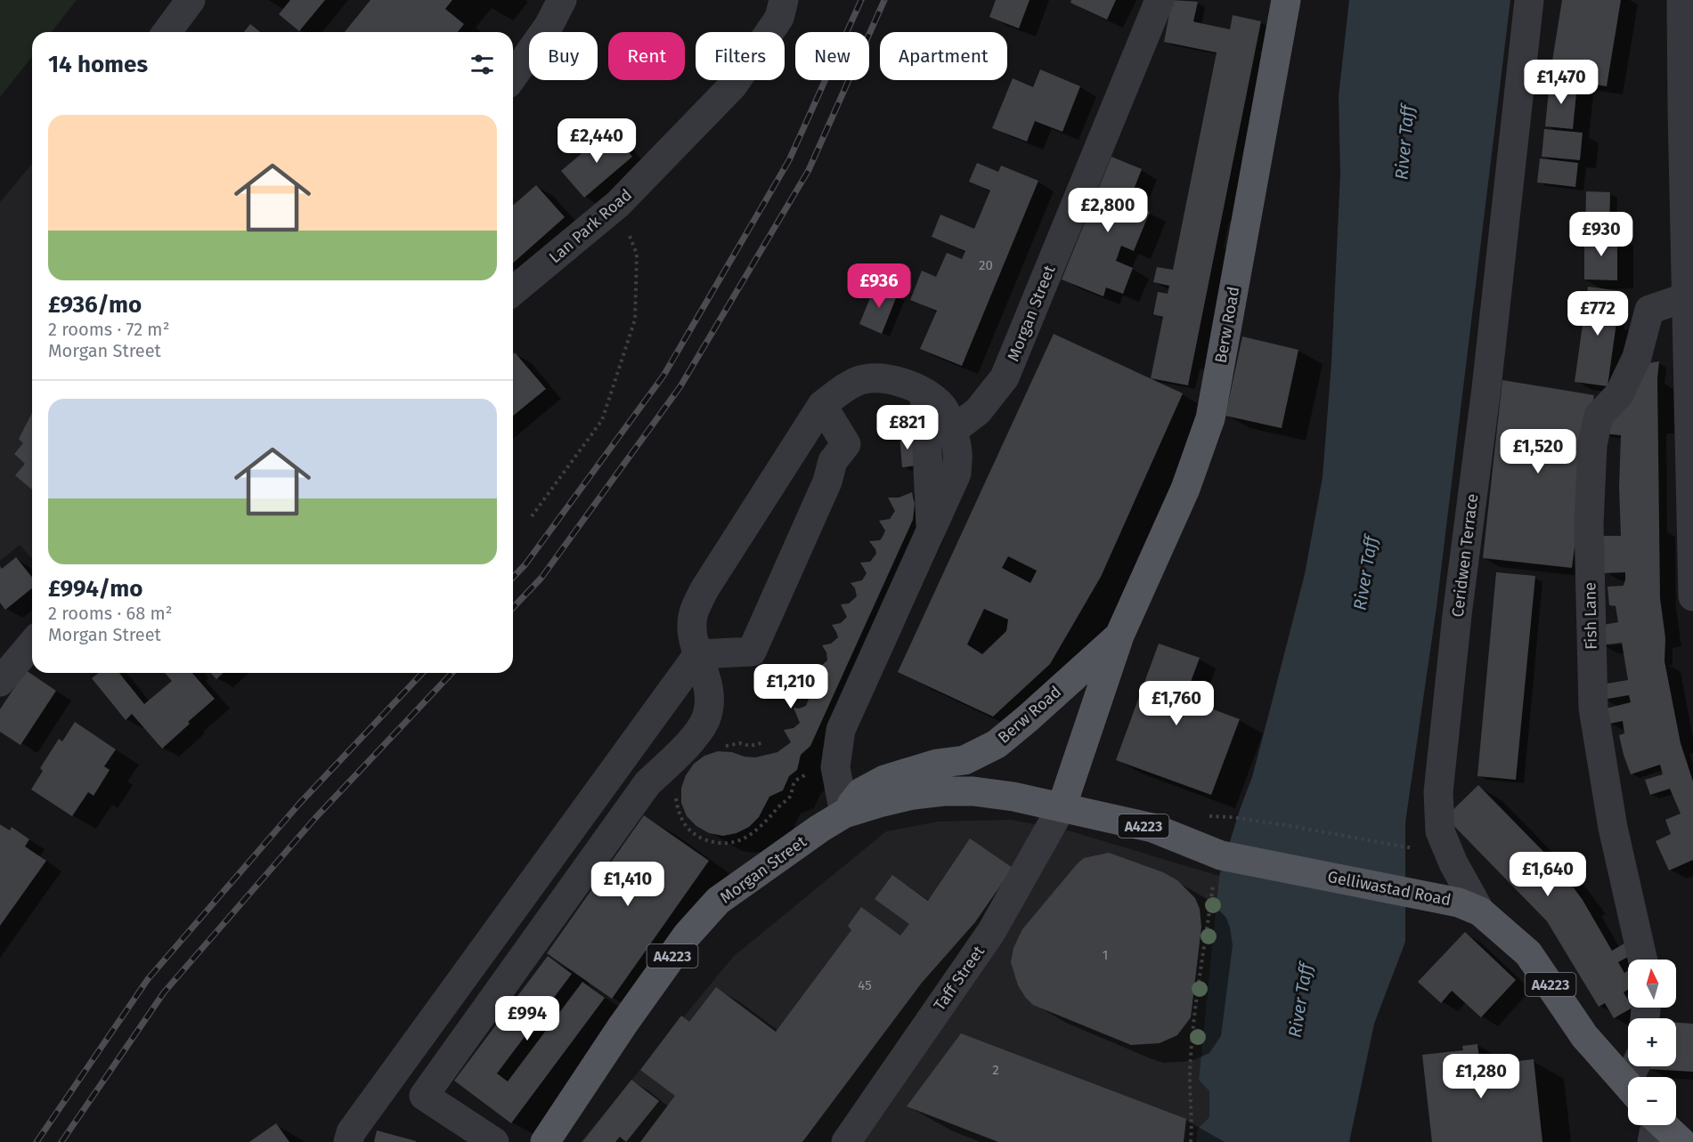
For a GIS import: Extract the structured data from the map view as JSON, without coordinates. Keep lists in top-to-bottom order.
{
  "streets": {
    "main road": [
      "Morgan Street",
      "Berw Road",
      "A4223",
      "Gelliwastad Road"
    ],
    "street": [
      "Lan Park Road",
      "Ceridwen Terrace",
      "Fish Lane",
      "Taff Street"
    ]
  },
  "crossings": [
    ["Morgan Street", "Berw Road"],
    ["Morgan Street", "Gelliwastad Road"],
    ["Morgan Street", "Taff Street"],
    ["Berw Road", "Gelliwastad Road"],
    ["Berw Road", "Taff Street"],
    ["Ceridwen Terrace", "A4223"],
    ["Ceridwen Terrace", "Gelliwastad Road"],
    ["A4223", "Gelliwastad Road"],
    ["Gelliwastad Road", "Taff Street"]
  ],
  "water": ["River Taff"],
  "house_numbers": [
    "20",
    "1",
    "45",
    "2"
  ],
  "north": "top",
  "page": {
    "chip": [
      "Buy",
      "Rent",
      "Filters",
      "New",
      "Apartment"
    ],
    "heading": "14 homes",
    "price": [
      "£1,470",
      "£2,440",
      "£2,800",
      "£930",
      "£936",
      "£772",
      "£821",
      "£1,520",
      "£1,210",
      "£1,760",
      "£1,640",
      "£1,410",
      "£994",
      "£1,280"
    ],
    "list": [
      {
        "name": "£936/mo",
        "note": "2 rooms · 72 m² · Morgan Street"
      },
      {
        "name": "£994/mo",
        "note": "2 rooms · 68 m² · Morgan Street"
      }
    ],
    "map_buttons": ["+", "−"]
  }
}
